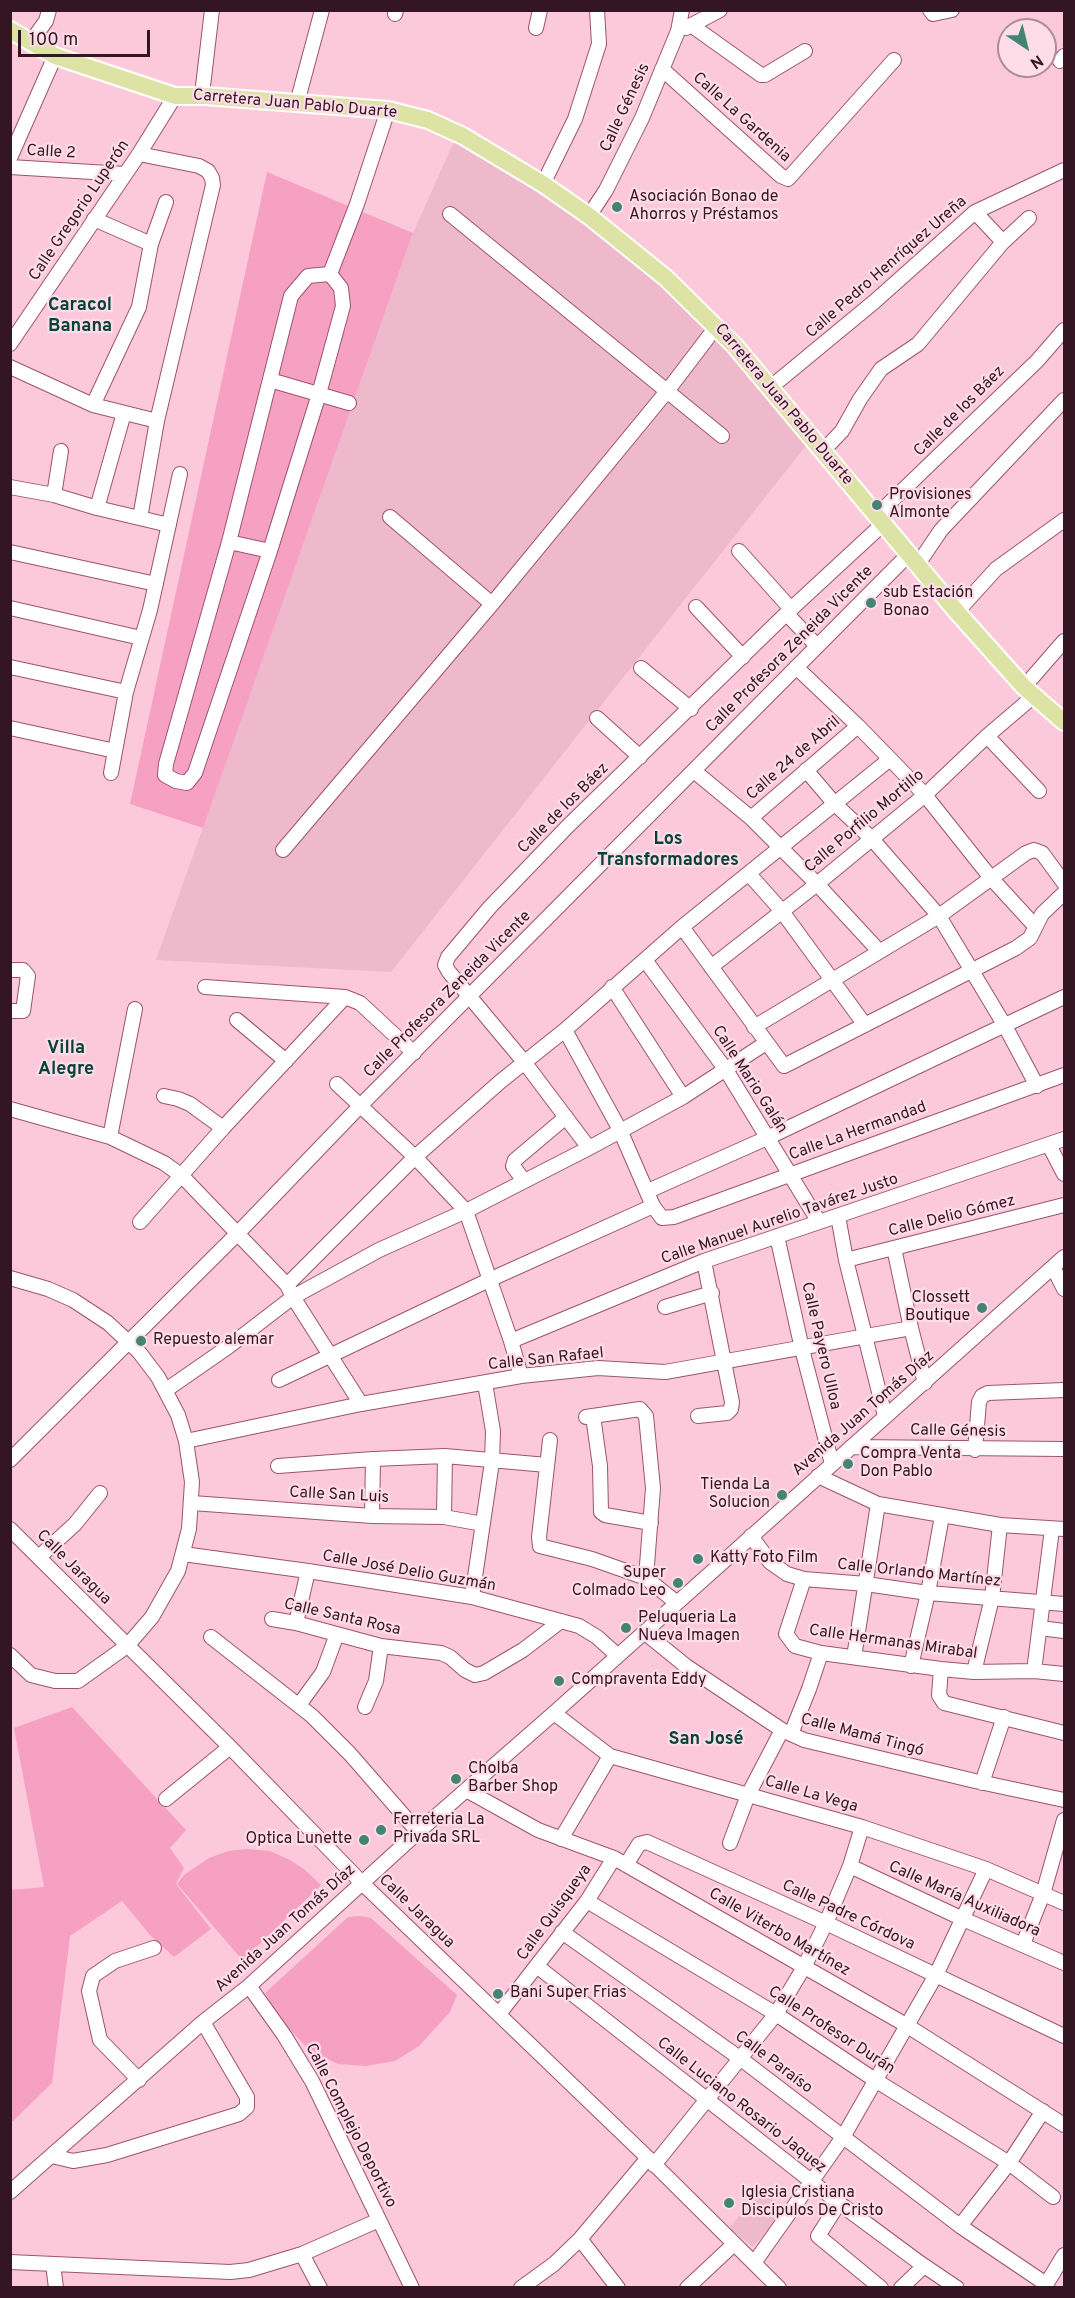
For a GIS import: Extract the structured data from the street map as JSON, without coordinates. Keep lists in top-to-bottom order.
{
  "streets": {
    "main road": ["Carretera Juan Pablo Duarte"],
    "street": [
      "Calle Génesis",
      "Calle La Gardenia",
      "Calle 2",
      "Calle Gregorio Luperón",
      "Calle Pedro Henríquez Ureña",
      "Calle de los Báez",
      "Calle Profesora Zeneida Vicente",
      "Calle 24 de Abril",
      "Calle Porfilio Mortillo",
      "Calle Mario Galán",
      "Calle La Hermandad",
      "Calle Delio Gómez",
      "Calle Manuel Aurelio Tavárez Justo",
      "Calle Payero Ulloa",
      "Calle San Rafael",
      "Avenida Juan Tomás Díaz",
      "Calle San Luis",
      "Calle Jaragua",
      "Calle José Delio Guzmán",
      "Calle Orlando Martínez",
      "Calle Santa Rosa",
      "Calle Hermanas Mirabal",
      "Calle Mamá Tingó",
      "Calle La Vega",
      "Calle María Auxiliadora",
      "Calle Quisqueya",
      "Calle Padre Córdova",
      "Calle Viterbo Martínez",
      "Calle Profesor Durán",
      "Calle Paraíso",
      "Calle Luciano Rosario Jaquez",
      "Calle Complejo Deportivo"
    ]
  },
  "crossings": [
    ["Carretera Juan Pablo Duarte", "Calle Génesis"],
    ["Carretera Juan Pablo Duarte", "Calle Gregorio Luperón"],
    ["Carretera Juan Pablo Duarte", "Calle Pedro Henríquez Ureña"],
    ["Carretera Juan Pablo Duarte", "Calle de los Báez"],
    ["Carretera Juan Pablo Duarte", "Calle Profesora Zeneida Vicente"],
    ["Carretera Juan Pablo Duarte", "Calle Porfilio Mortillo"],
    ["Calle Génesis", "Calle La Gardenia"],
    ["Calle Génesis", "Avenida Juan Tomás Díaz"],
    ["Calle 2", "Calle Gregorio Luperón"],
    ["Calle de los Báez", "Calle Profesora Zeneida Vicente"],
    ["Calle Mario Galán", "Calle La Hermandad"],
    ["Calle Mario Galán", "Calle Manuel Aurelio Tavárez Justo"],
    ["Calle Manuel Aurelio Tavárez Justo", "Calle Payero Ulloa"],
    ["Calle Payero Ulloa", "Calle San Rafael"],
    ["Calle Payero Ulloa", "Avenida Juan Tomás Díaz"],
    ["Avenida Juan Tomás Díaz", "Calle Jaragua"],
    ["Avenida Juan Tomás Díaz", "Calle José Delio Guzmán"],
    ["Avenida Juan Tomás Díaz", "Calle Orlando Martínez"],
    ["Avenida Juan Tomás Díaz", "Calle Mamá Tingó"],
    ["Avenida Juan Tomás Díaz", "Calle La Vega"],
    ["Avenida Juan Tomás Díaz", "Calle Viterbo Martínez"],
    ["Avenida Juan Tomás Díaz", "Calle Complejo Deportivo"],
    ["Calle Jaragua", "Calle Quisqueya"],
    ["Calle José Delio Guzmán", "Calle Santa Rosa"],
    ["Calle Orlando Martínez", "Calle Hermanas Mirabal"],
    ["Calle Quisqueya", "Calle Viterbo Martínez"],
    ["Calle Quisqueya", "Calle Profesor Durán"],
    ["Calle Quisqueya", "Calle Paraíso"],
    ["Calle Quisqueya", "Calle Luciano Rosario Jaquez"],
    ["Calle Padre Córdova", "Calle Viterbo Martínez"]
  ],
  "districts": [
    "Caracol Banana",
    "Los Transformadores",
    "Villa Alegre",
    "San José"
  ],
  "places": [
    "Asociación Bonao de Ahorros y Préstamos",
    "Provisiones Almonte",
    "sub Estación Bonao",
    "Clossett Boutique",
    "Repuesto alemar",
    "Compra Venta Don Pablo",
    "Tienda La Solucion",
    "Katty Foto Film",
    "Super Colmado Leo",
    "Peluqueria La Nueva Imagen",
    "Compraventa Eddy",
    "Cholba Barber Shop",
    "Ferreteria La Privada SRL",
    "Optica Lunette",
    "Bani Super Frias",
    "Iglesia Cristiana Discipulos De Cristo"
  ],
  "scale_bar": "100 m",
  "north": "bottom right"
}
